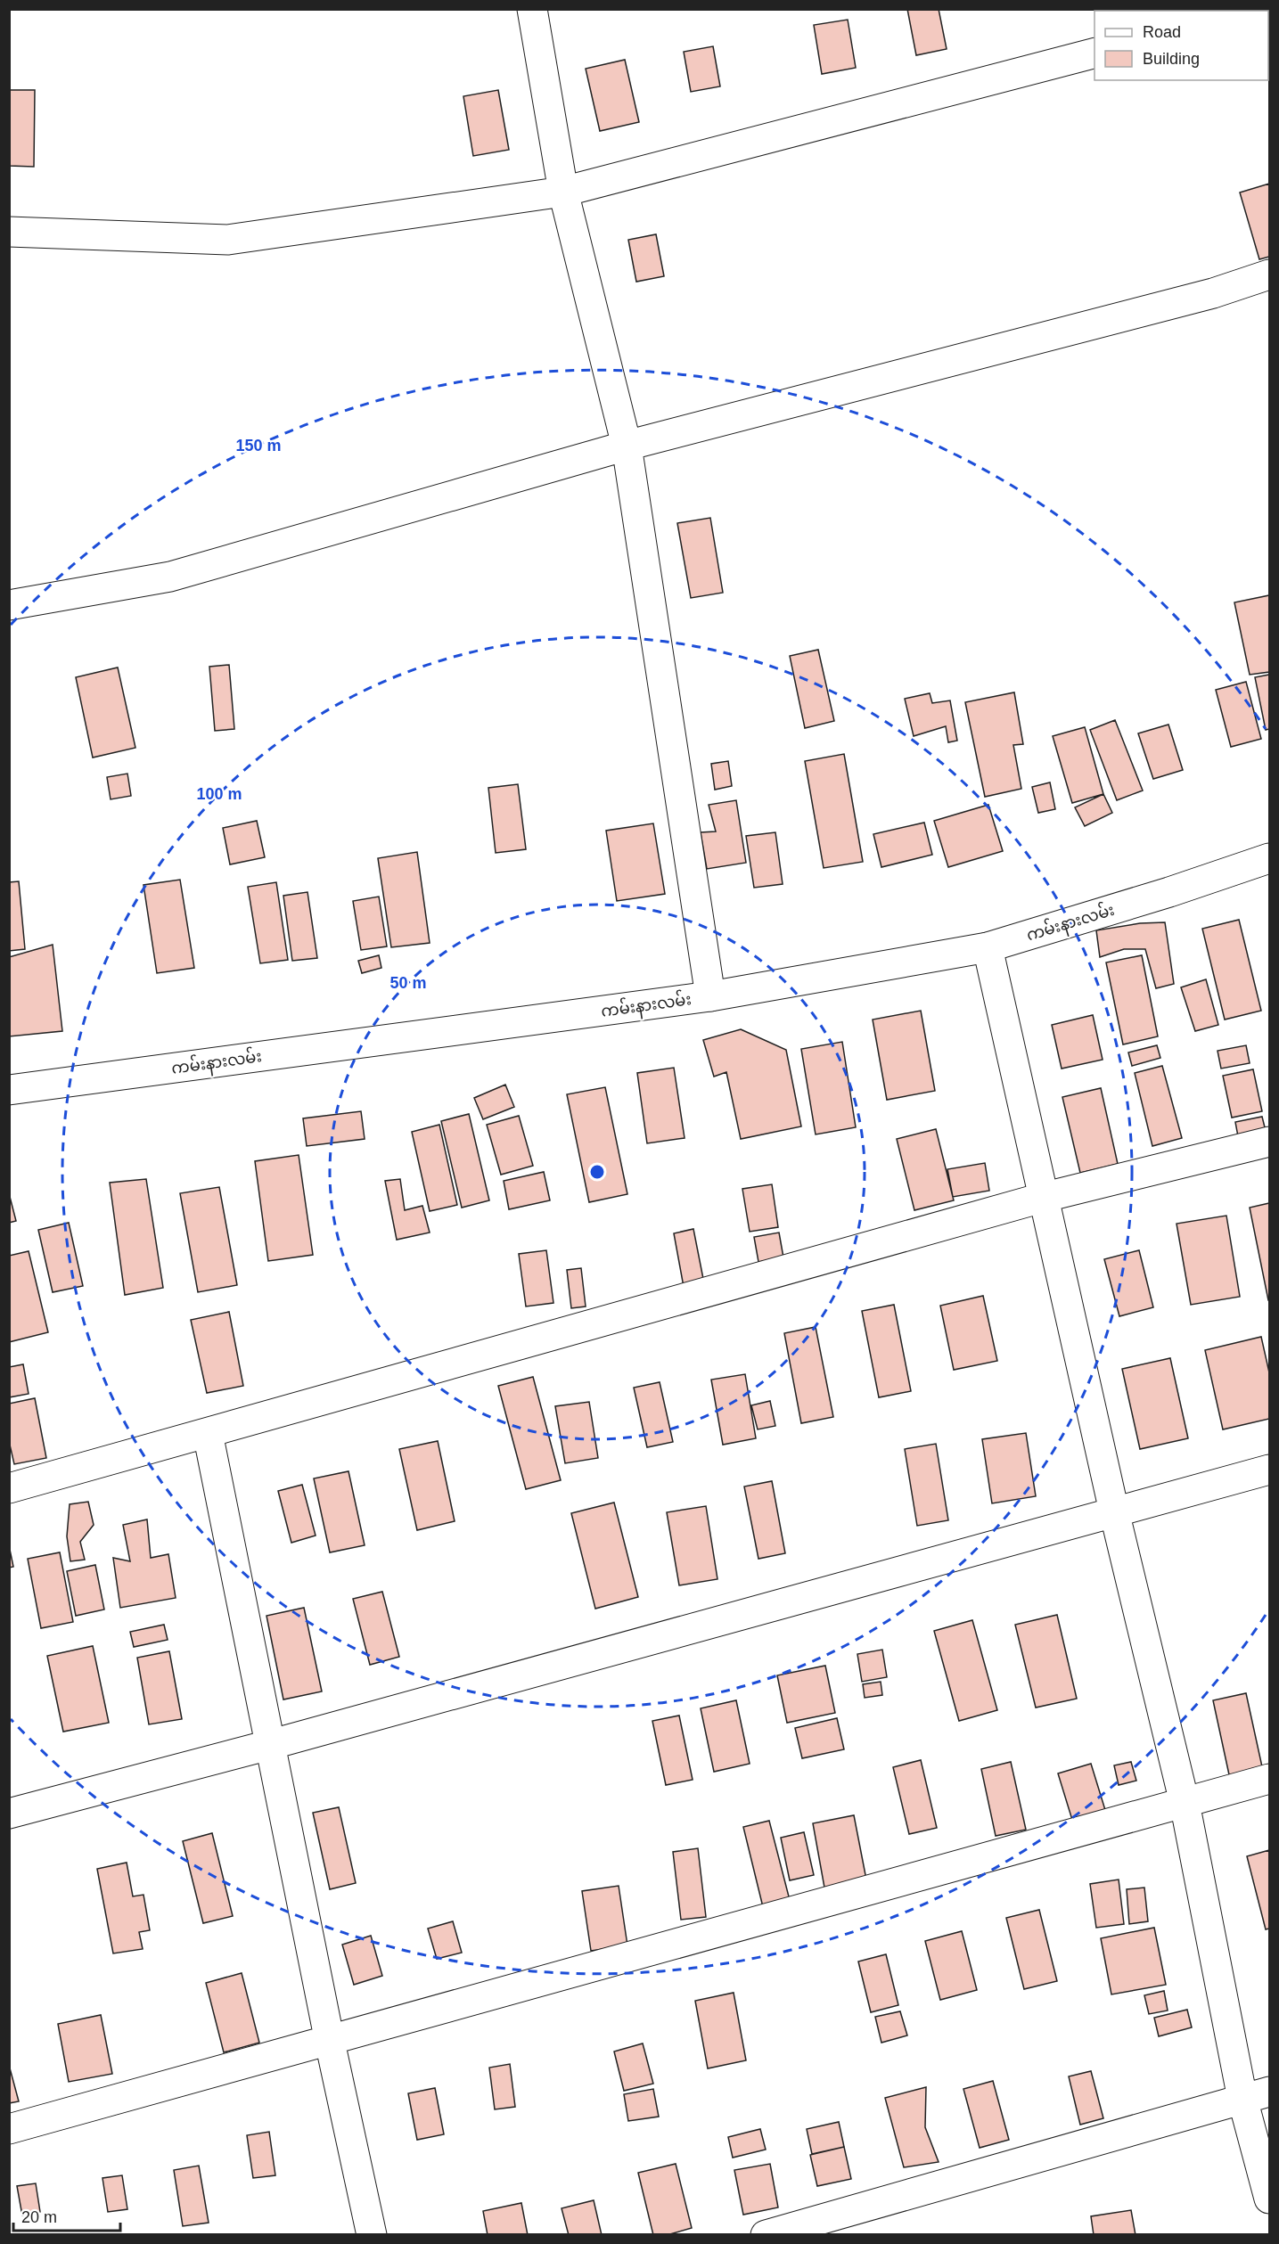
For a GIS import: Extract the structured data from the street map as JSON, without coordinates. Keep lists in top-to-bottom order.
{
  "streets": {
    "street": ["ကမ်းနားလမ်း"]
  },
  "legend": ["Road", "Building"],
  "scale_bar": "20 m",
  "rings": ["150 m", "100 m", "50 m"]
}
